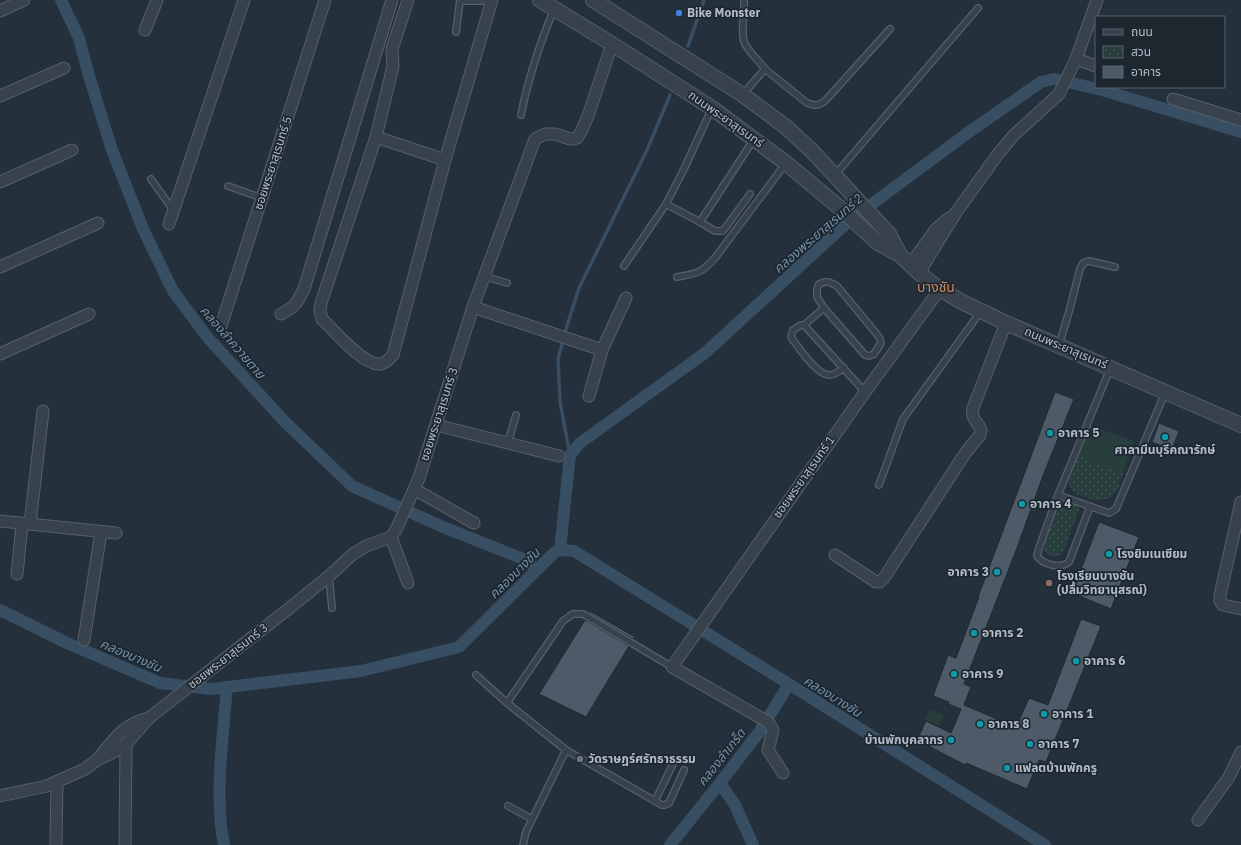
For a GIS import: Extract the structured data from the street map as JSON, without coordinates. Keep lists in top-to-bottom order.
{
  "streets": {
    "street": [
      "ถนนพระยาสุเรนทร์",
      "ซอยพระยาสุเรนทร์ 5",
      "ซอยพระยาสุเรนทร์ 3",
      "ซอยพระยาสุเรนทร์ 1"
    ]
  },
  "crossings": [
    ["ถนนพระยาสุเรนทร์", "ซอยพระยาสุเรนทร์ 3"],
    ["ถนนพระยาสุเรนทร์", "ซอยพระยาสุเรนทร์ 1"]
  ],
  "districts": ["บางชัน"],
  "water": [
    "คลองพระยาสุเรนทร์ 2",
    "คลองลำควายตาย",
    "คลองบางชัน",
    "คลองลำเกร็ด"
  ],
  "places": [
    "Bike Monster",
    "อาคาร 5",
    "ศาลามีนบุรีคณารักษ์",
    "อาคาร 4",
    "โรงยิมเนเซียม",
    "อาคาร 3",
    "โรงเรียนบางชัน (ปลื้มวิทยานุสรณ์)",
    "อาคาร 2",
    "อาคาร 6",
    "อาคาร 9",
    "อาคาร 1",
    "อาคาร 8",
    "บ้านพักบุคลากร",
    "อาคาร 7",
    "วัดราษฎร์ศรัทธาธรรม",
    "แฟลตบ้านพักครู"
  ],
  "legend": ["ถนน", "สวน", "อาคาร"]
}
